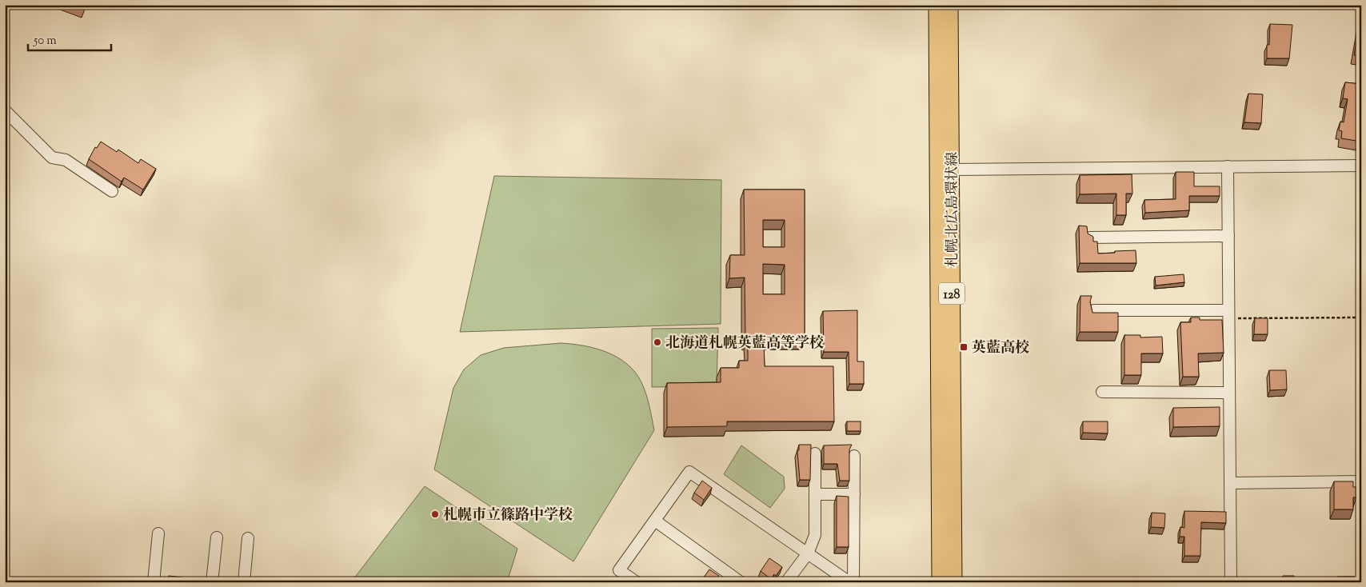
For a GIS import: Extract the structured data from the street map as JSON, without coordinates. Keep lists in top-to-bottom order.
{
  "streets": {
    "main road": ["札幌北広島環状線", "128"]
  },
  "places": {
    "other": ["北海道札幌英藍高等学校", "札幌市立篠路中学校"],
    "transit": ["英藍高校"]
  },
  "scale_bar": "50 m"
}
